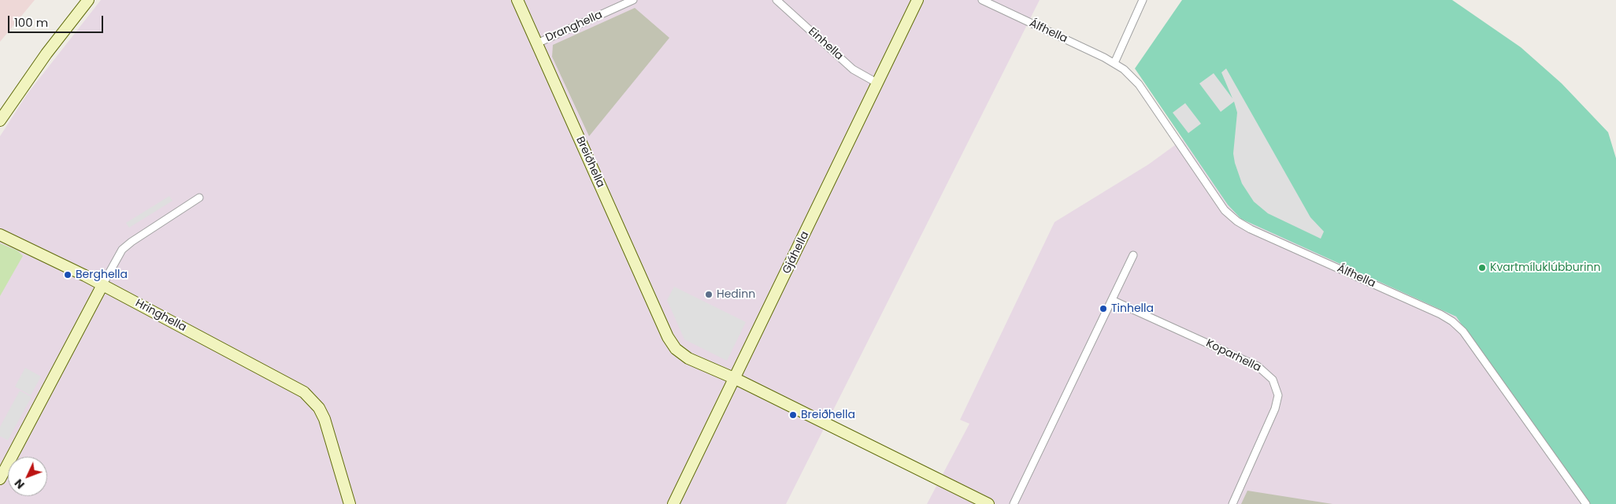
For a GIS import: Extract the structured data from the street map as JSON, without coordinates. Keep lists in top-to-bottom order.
{
  "streets": {
    "street": [
      "Dranghella",
      "Álfhella",
      "Einhella",
      "Breiðhella",
      "Gjáhella",
      "Hringhella",
      "Koparhella"
    ]
  },
  "crossings": [
    ["Dranghella", "Breiðhella"],
    ["Einhella", "Gjáhella"],
    ["Breiðhella", "Gjáhella"]
  ],
  "places": [
    "Kvartmíluklúbburinn",
    "Berghella",
    "Hedinn",
    "Tinhella",
    "Breiðhella"
  ],
  "scale_bar": "100 m",
  "north": "bottom left"
}
